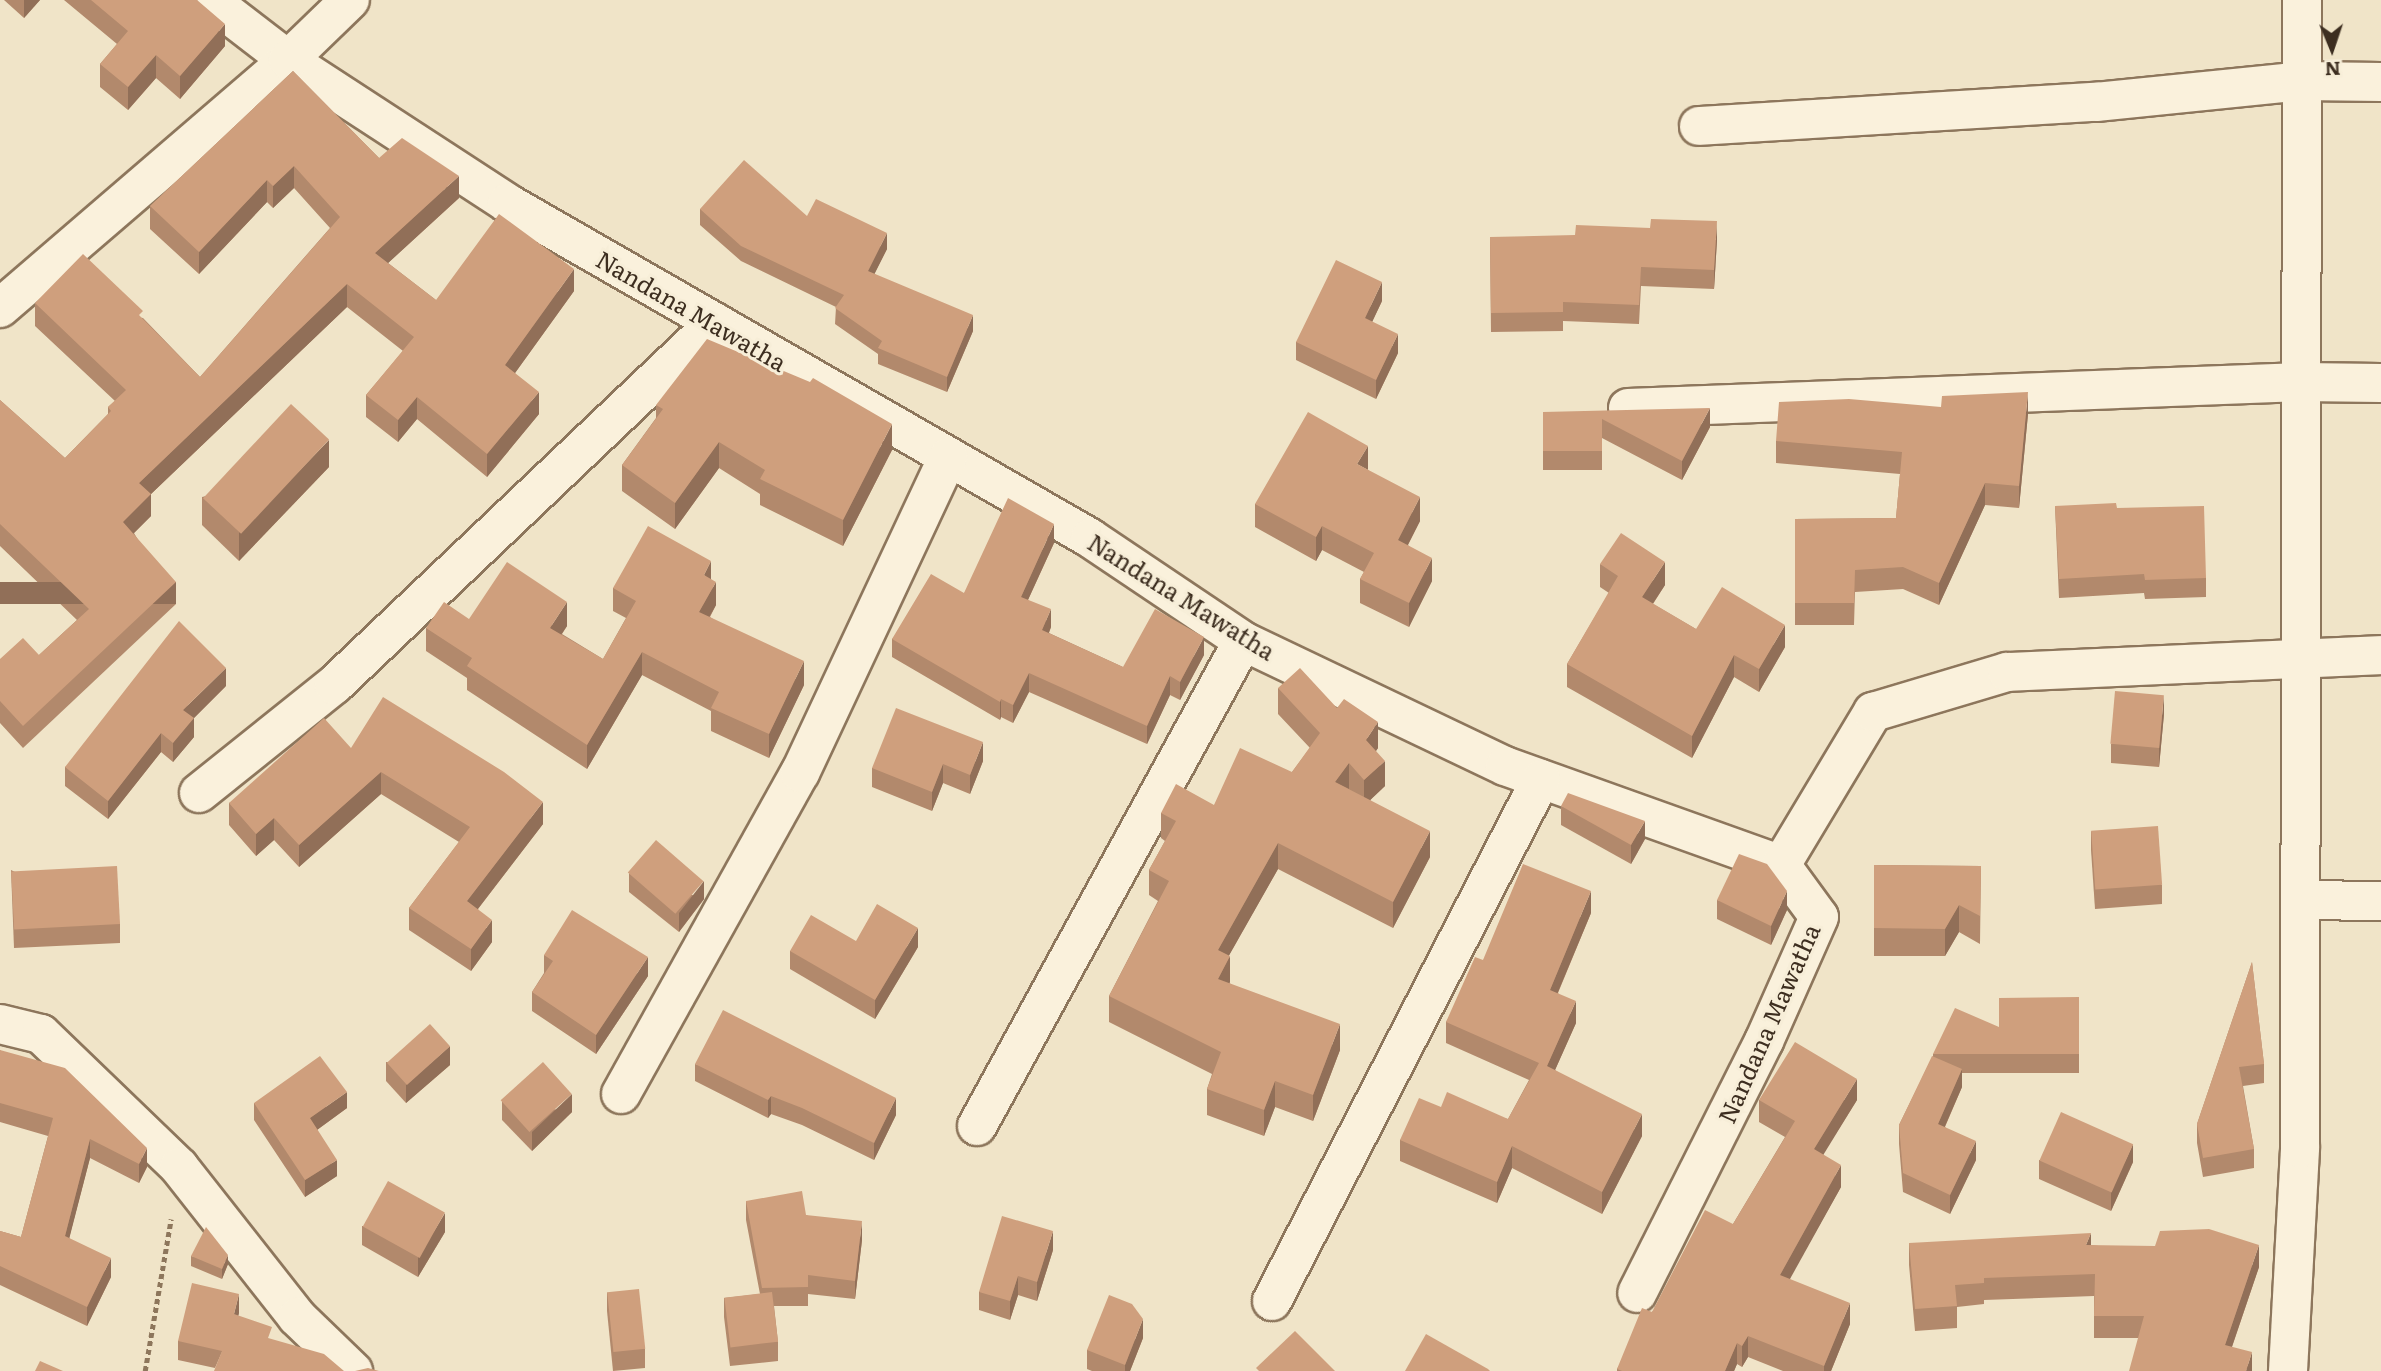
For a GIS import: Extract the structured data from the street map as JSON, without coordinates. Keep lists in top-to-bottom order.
{
  "streets": {
    "street": ["Nandana Mawatha"]
  },
  "north": "bottom"
}
